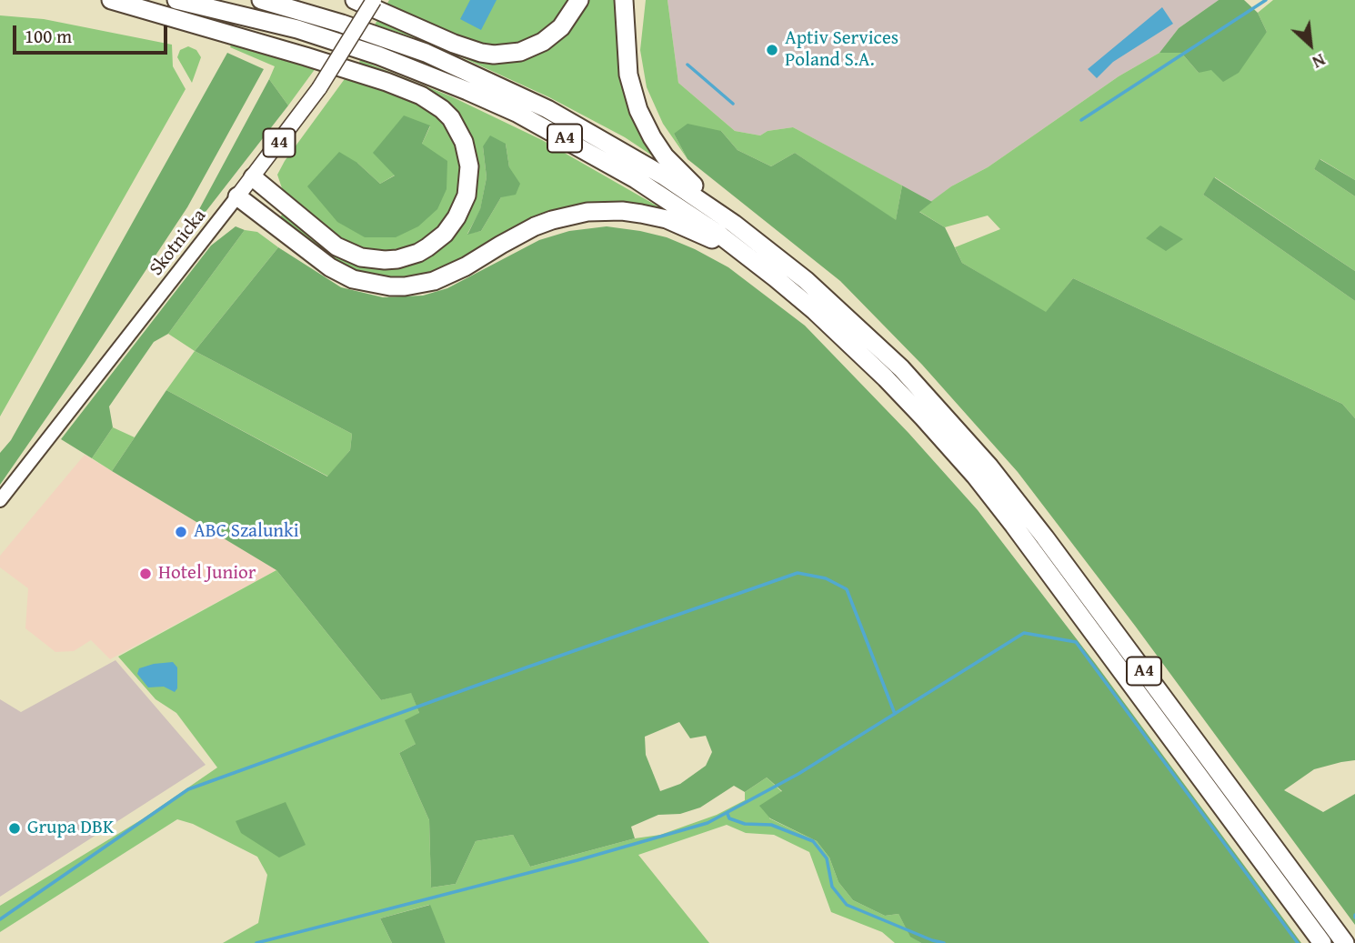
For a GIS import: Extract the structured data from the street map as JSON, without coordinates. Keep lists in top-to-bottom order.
{
  "streets": {
    "highway": ["A4"],
    "main road": ["44", "Skotnicka"]
  },
  "places": [
    "Aptiv Services Poland S.A.",
    "ABC Szalunki",
    "Hotel Junior",
    "Grupa DBK"
  ],
  "scale_bar": "100 m",
  "north": "bottom right"
}
